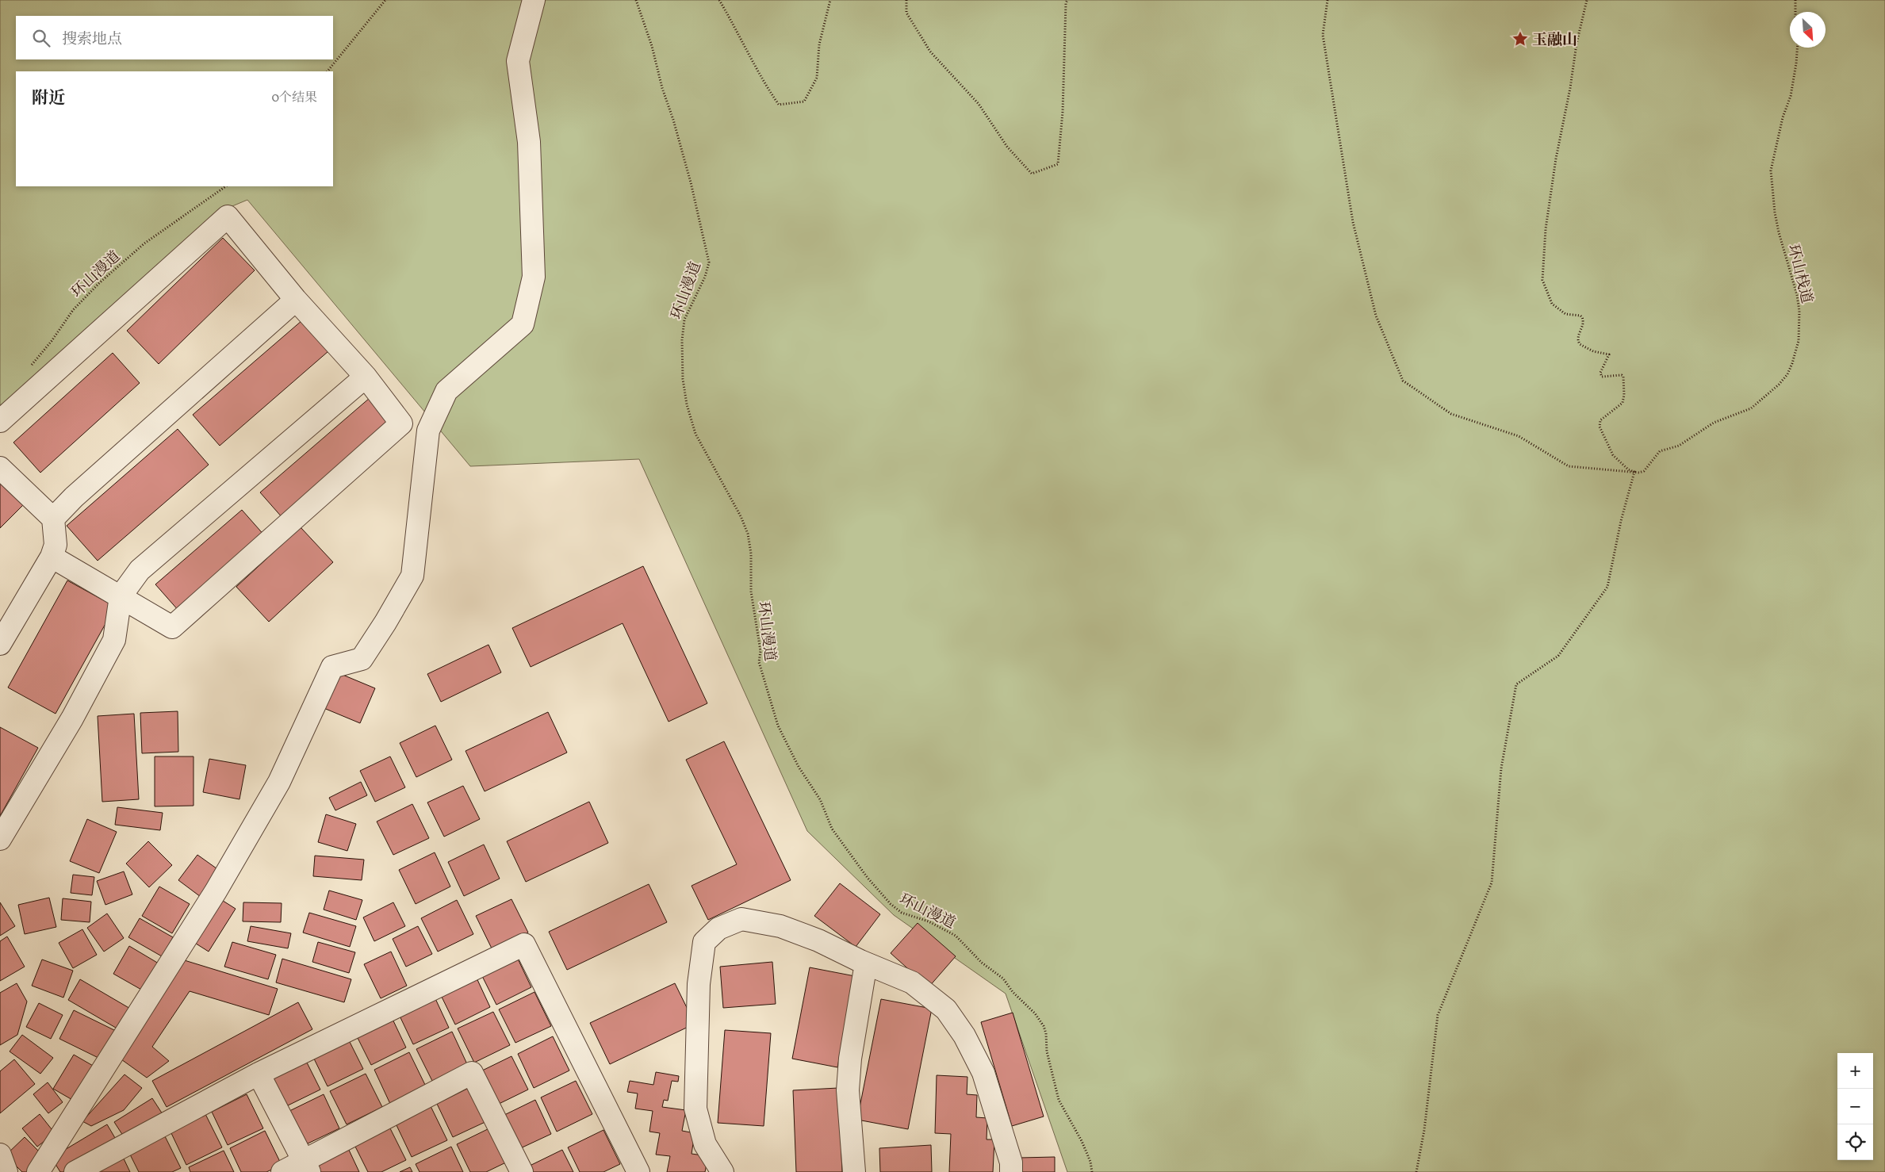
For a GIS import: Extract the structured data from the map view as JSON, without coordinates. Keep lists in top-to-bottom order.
{
  "streets": {
    "path": ["环山漫道", "环山栈道"]
  },
  "places": {
    "place": ["玉融山"]
  },
  "north": "bottom right",
  "page": {
    "search": "搜索地点",
    "heading": ["附近", "0个结果"],
    "map_buttons": ["+", "−"]
  }
}
